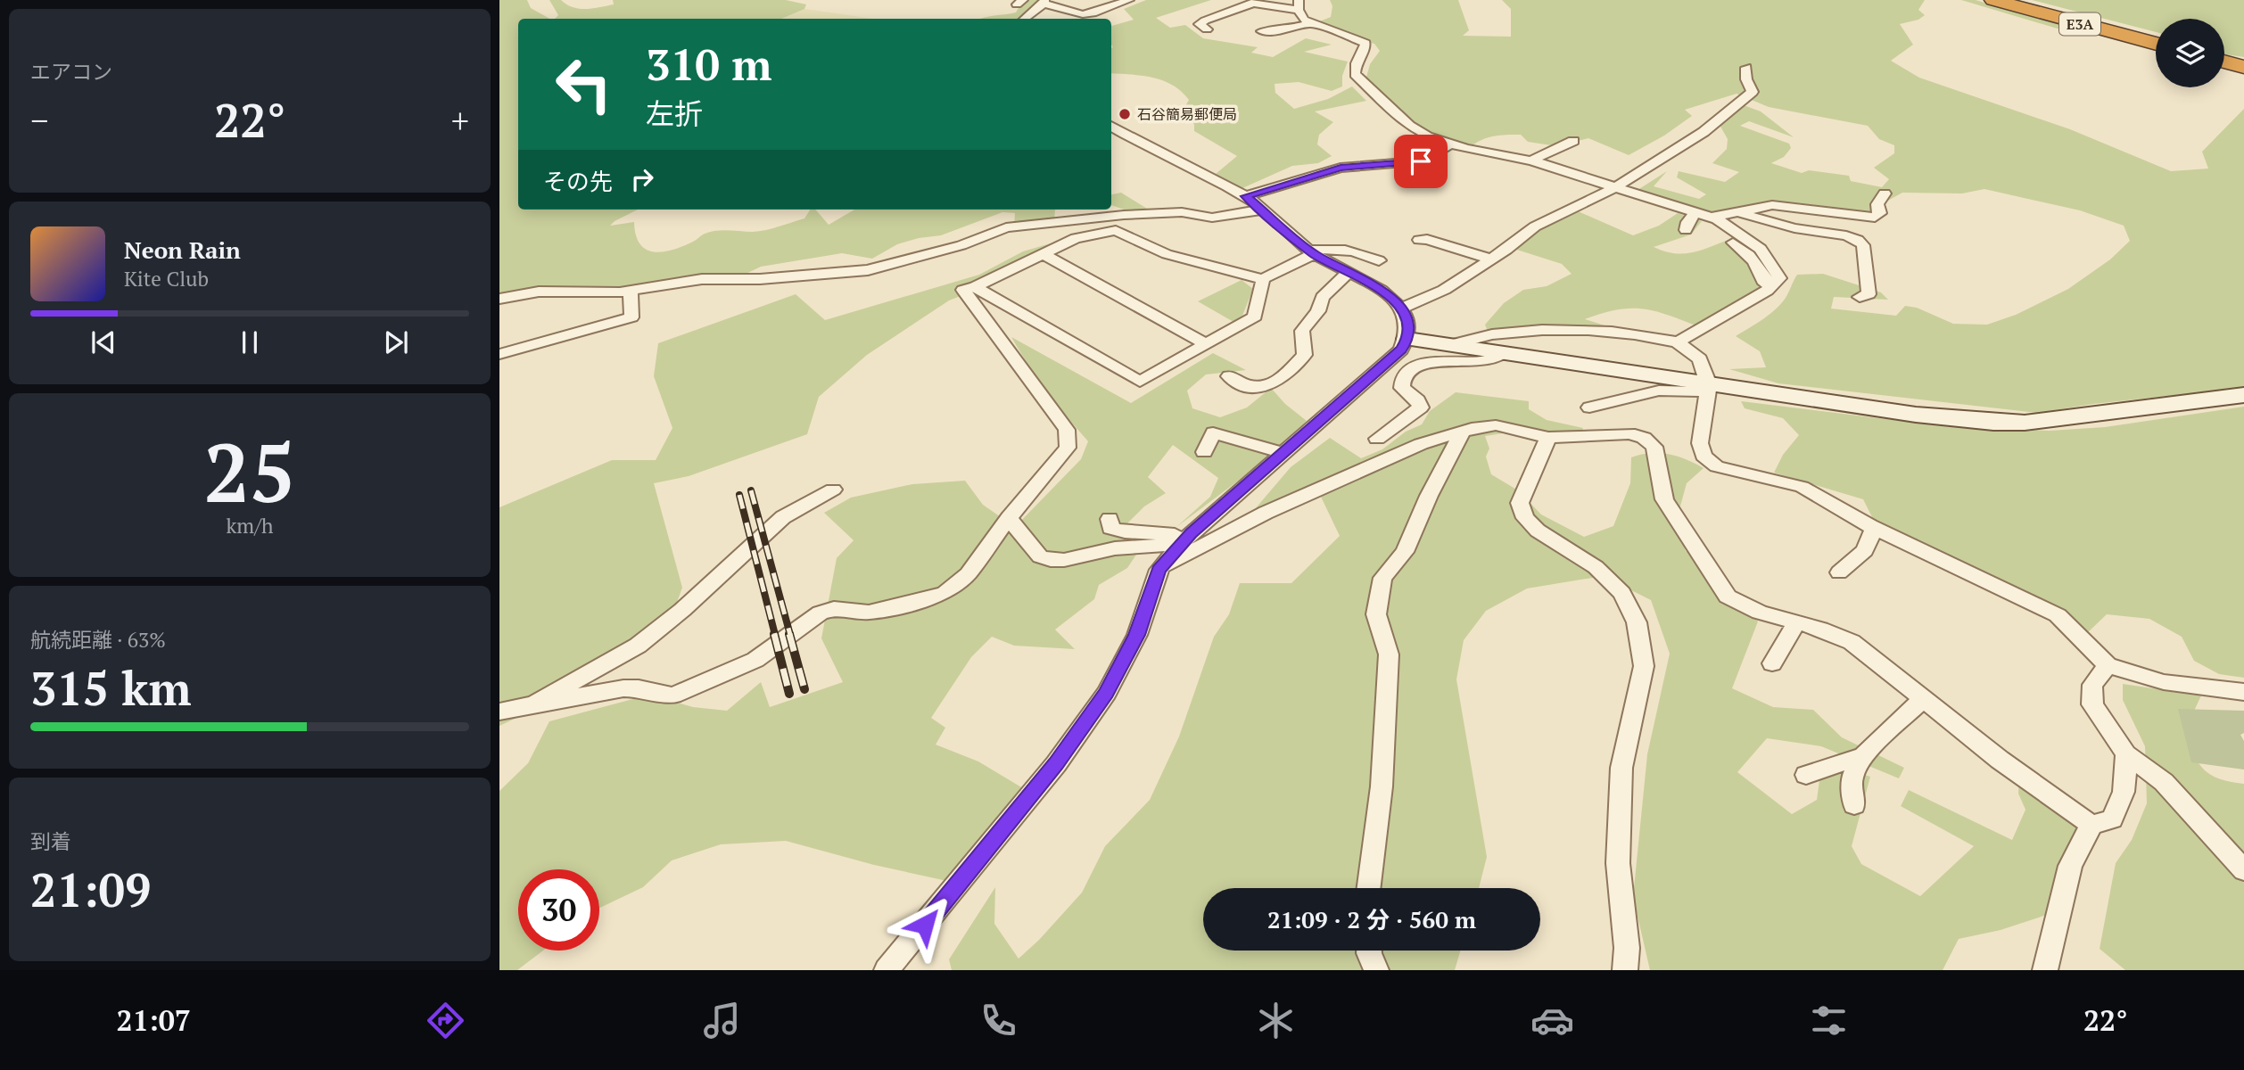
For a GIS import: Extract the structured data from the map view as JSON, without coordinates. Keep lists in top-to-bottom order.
{
  "streets": {
    "highway": ["E3A"]
  },
  "places": ["石谷簡易郵便局"],
  "page": {
    "tile": [
      "エアコン",
      ["25", "km/h"],
      ["航続距離 · 63%", "315 km"],
      ["到着", "21:09"]
    ],
    "turn": ["310 m", "左折"],
    "heat": ["−", "22°", "+"],
    "then": "その先",
    "song": ["Neon Rain", "Kite Club"],
    "limit": "30",
    "trip": "21:09 · 2 分 · 560 m",
    "tabs": ["21:07", "22°"]
  }
}
